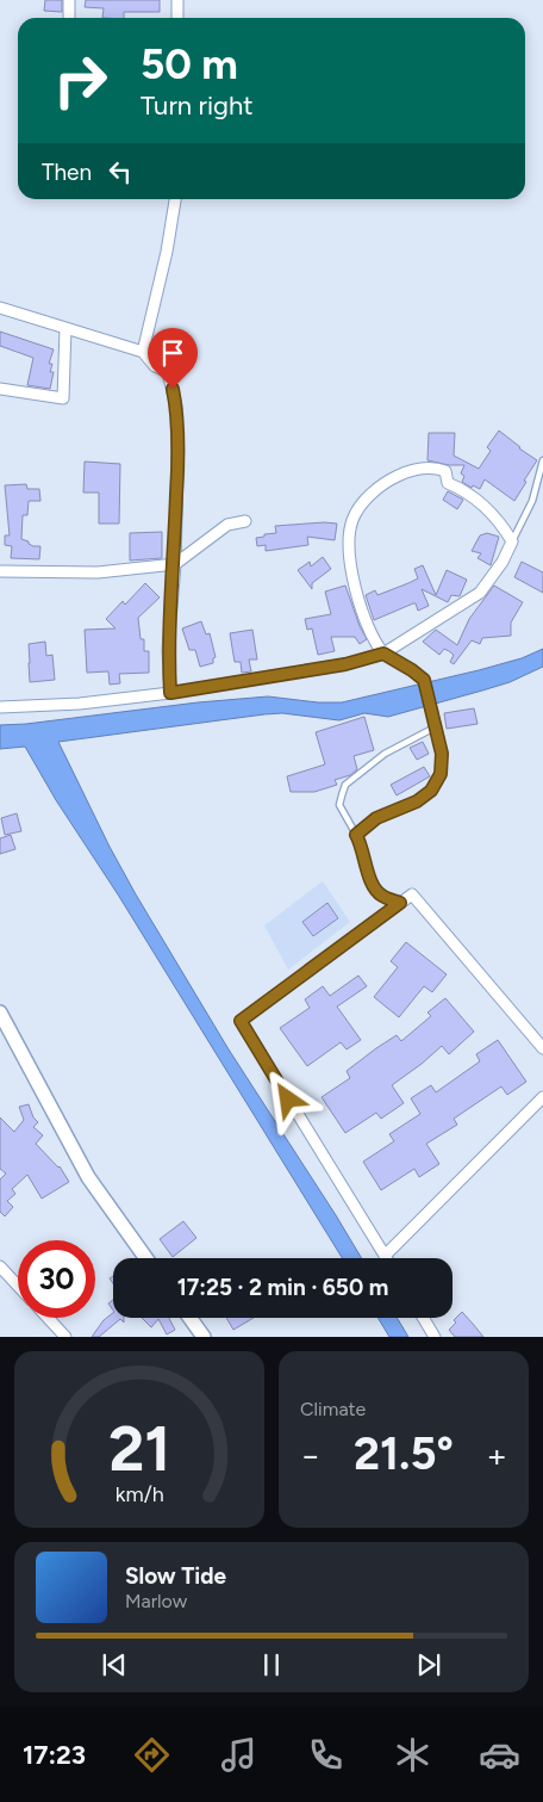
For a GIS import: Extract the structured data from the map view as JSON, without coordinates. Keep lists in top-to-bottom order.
{
  "page": {
    "turn": ["50 m", "Turn right"],
    "then": "Then",
    "limit": "30",
    "trip": "17:25 · 2 min · 650 m",
    "tile": "Climate",
    "heat": ["−", "21.5°", "+"],
    "song": ["Slow Tide", "Marlow"],
    "tabs": "17:23",
    "gauge": ["21", "km/h"]
  }
}
